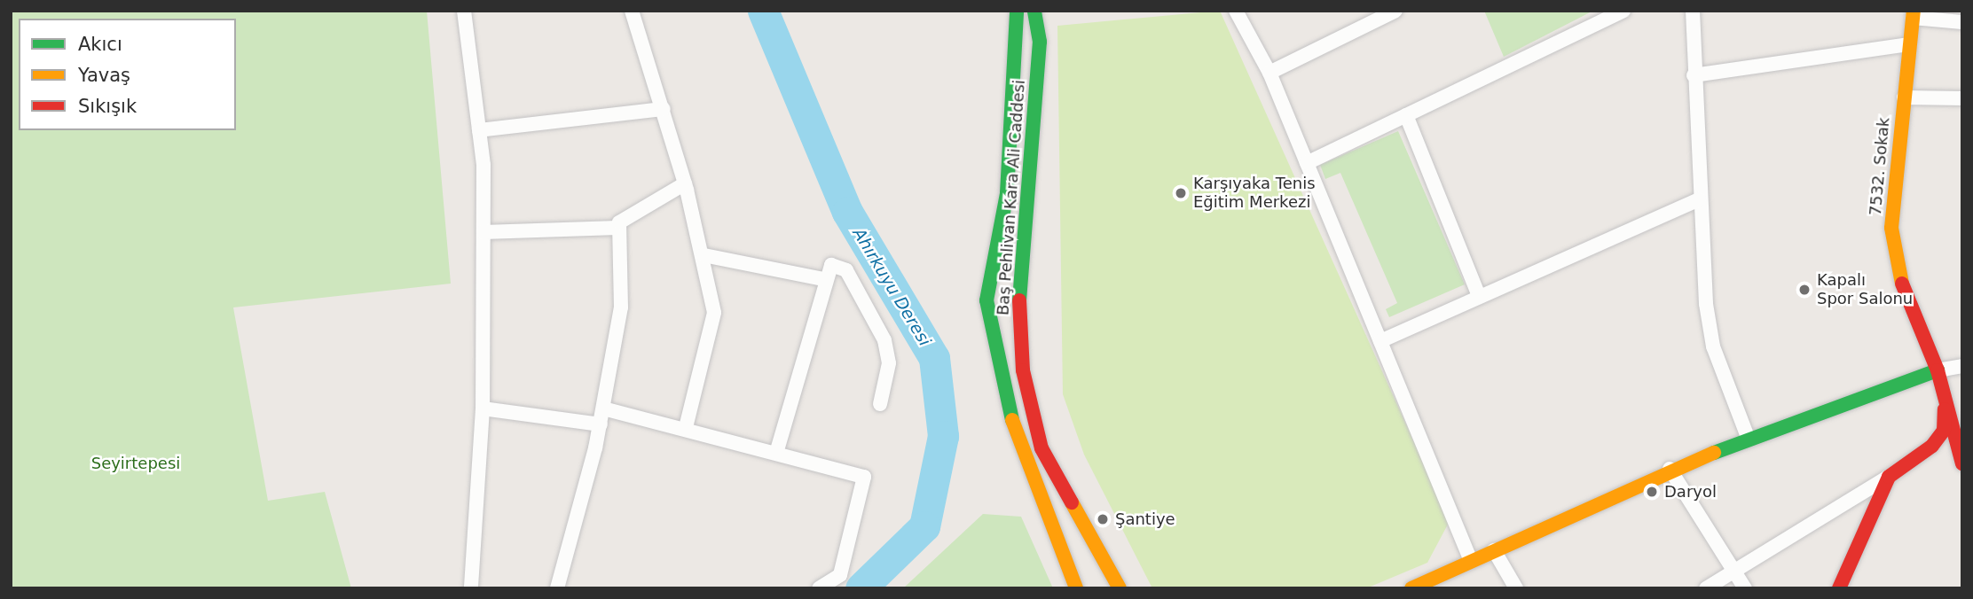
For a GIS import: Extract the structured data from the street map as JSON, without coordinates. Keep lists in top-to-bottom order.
{
  "streets": {
    "street": ["7532. Sokak", "Baş Pehlivan Kara Ali Caddesi"]
  },
  "water": ["Ahırkuyu Deresi"],
  "parks": ["Seyirtepesi"],
  "places": [
    "Karşıyaka Tenis Eğitim Merkezi",
    "Kapalı Spor Salonu",
    "Daryol",
    "Şantiye"
  ],
  "legend": ["Akıcı", "Yavaş", "Sıkışık"]
}
